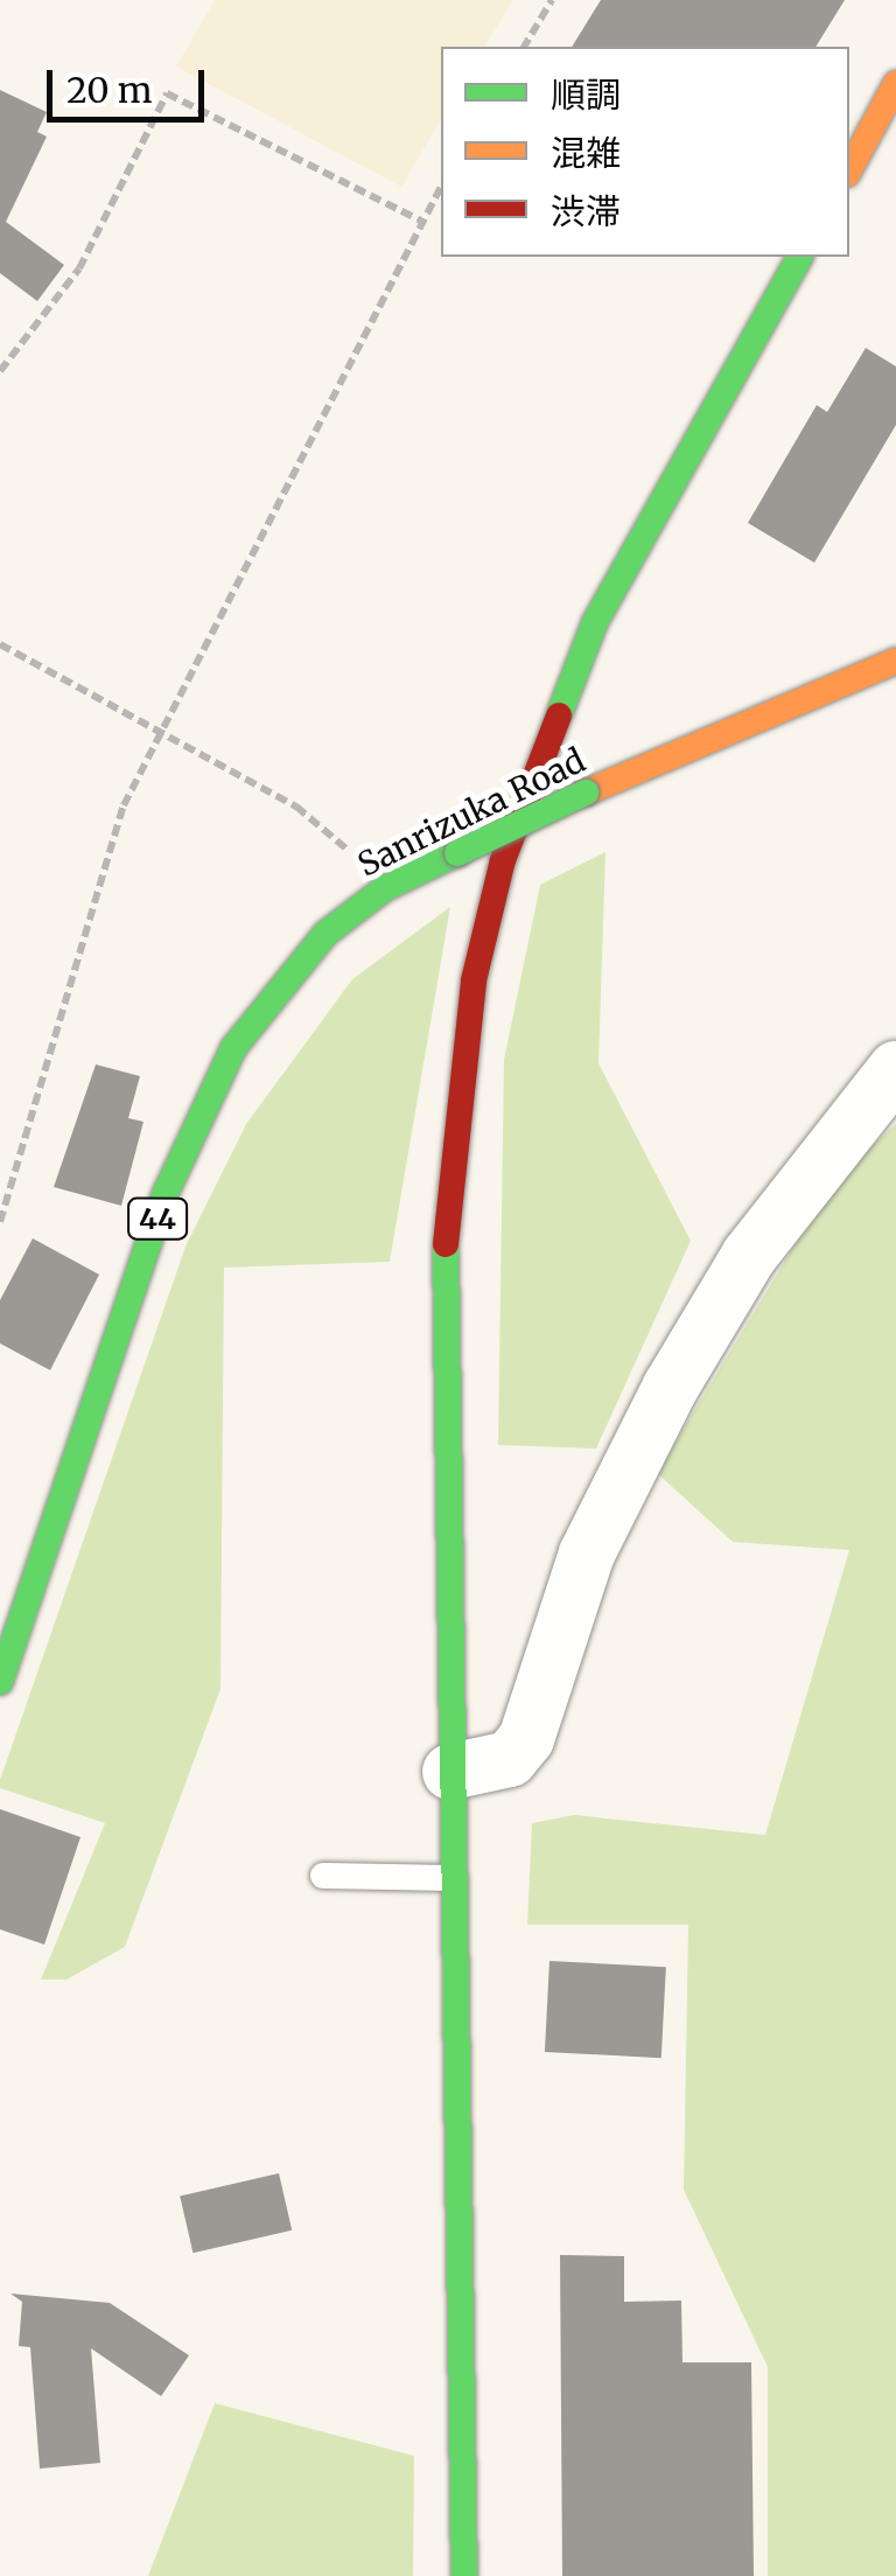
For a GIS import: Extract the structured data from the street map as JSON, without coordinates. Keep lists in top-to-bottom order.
{
  "streets": {
    "street": ["Sanrizuka Road", "44"]
  },
  "legend": ["順調", "混雑", "渋滞"],
  "scale_bar": "20 m"
}
